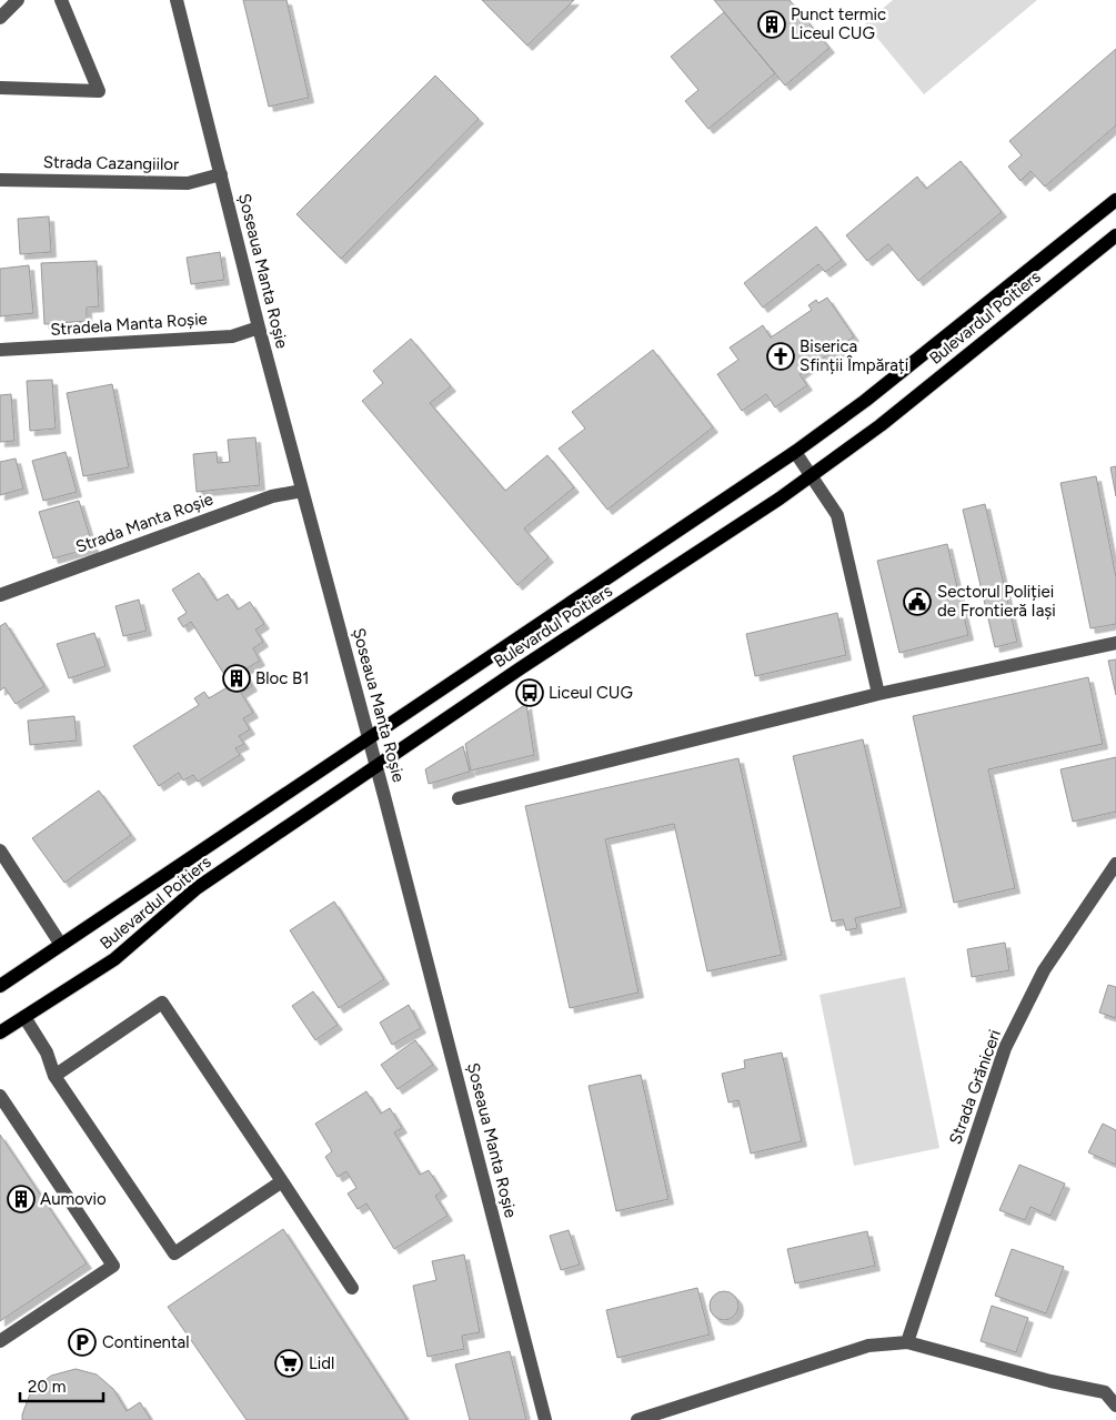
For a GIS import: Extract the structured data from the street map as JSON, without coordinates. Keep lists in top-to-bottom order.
{
  "streets": {
    "main road": ["Bulevardul Poitiers"],
    "street": [
      "Strada Cazangiilor",
      "Șoseaua Manta Roșie",
      "Stradela Manta Roșie",
      "Strada Manta Roșie",
      "Strada Grăniceri"
    ]
  },
  "crossings": [
    ["Strada Cazangiilor", "Șoseaua Manta Roșie"],
    ["Șoseaua Manta Roșie", "Bulevardul Poitiers"],
    ["Șoseaua Manta Roșie", "Stradela Manta Roșie"],
    ["Șoseaua Manta Roșie", "Strada Manta Roșie"]
  ],
  "places": {
    "building": ["Punct termic Liceul CUG", "Bloc B1", "Aumovio"],
    "church": ["Biserica Sfinții Împărați"],
    "public building": ["Sectorul Poliției de Frontieră Iași"],
    "bus stop": ["Liceul CUG"],
    "parking": ["Continental"],
    "supermarket": ["Lidl"]
  },
  "scale_bar": "20 m"
}
